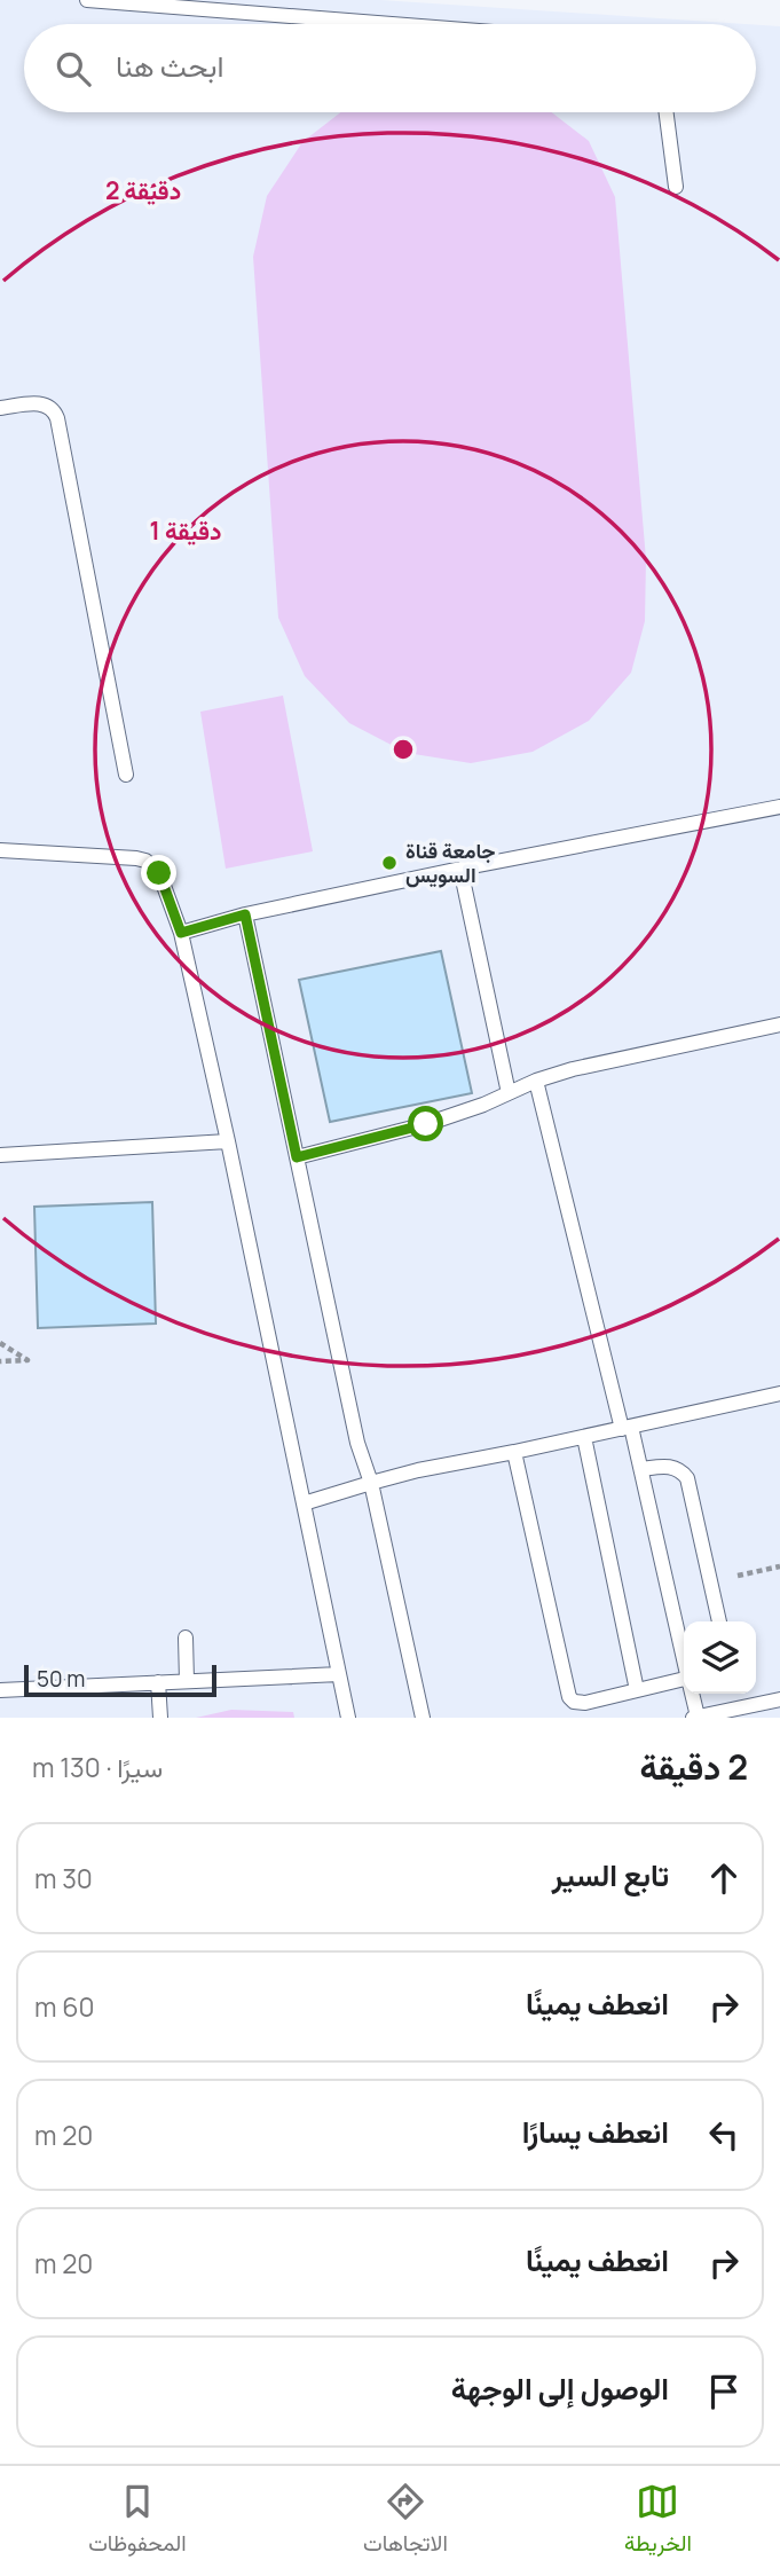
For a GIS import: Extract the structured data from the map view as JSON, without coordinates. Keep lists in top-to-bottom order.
{
  "places": ["جامعة قناة السويس"],
  "scale_bar": "50 m",
  "page": {
    "search": "ابحث هنا",
    "scale": "50 m",
    "heading": ["2 دقيقة", "سيرًا · 130 m"],
    "list": [
      ["تابع السير", "30 m"],
      ["انعطف يمينًا", "60 m"],
      ["انعطف يسارًا", "20 m"],
      ["انعطف يمينًا", "20 m"],
      "الوصول إلى الوجهة"
    ],
    "nav": ["الخريطة", "الاتجاهات", "المحفوظات"]
  },
  "rings": ["2 دقيقة", "1 دقيقة"]
}
